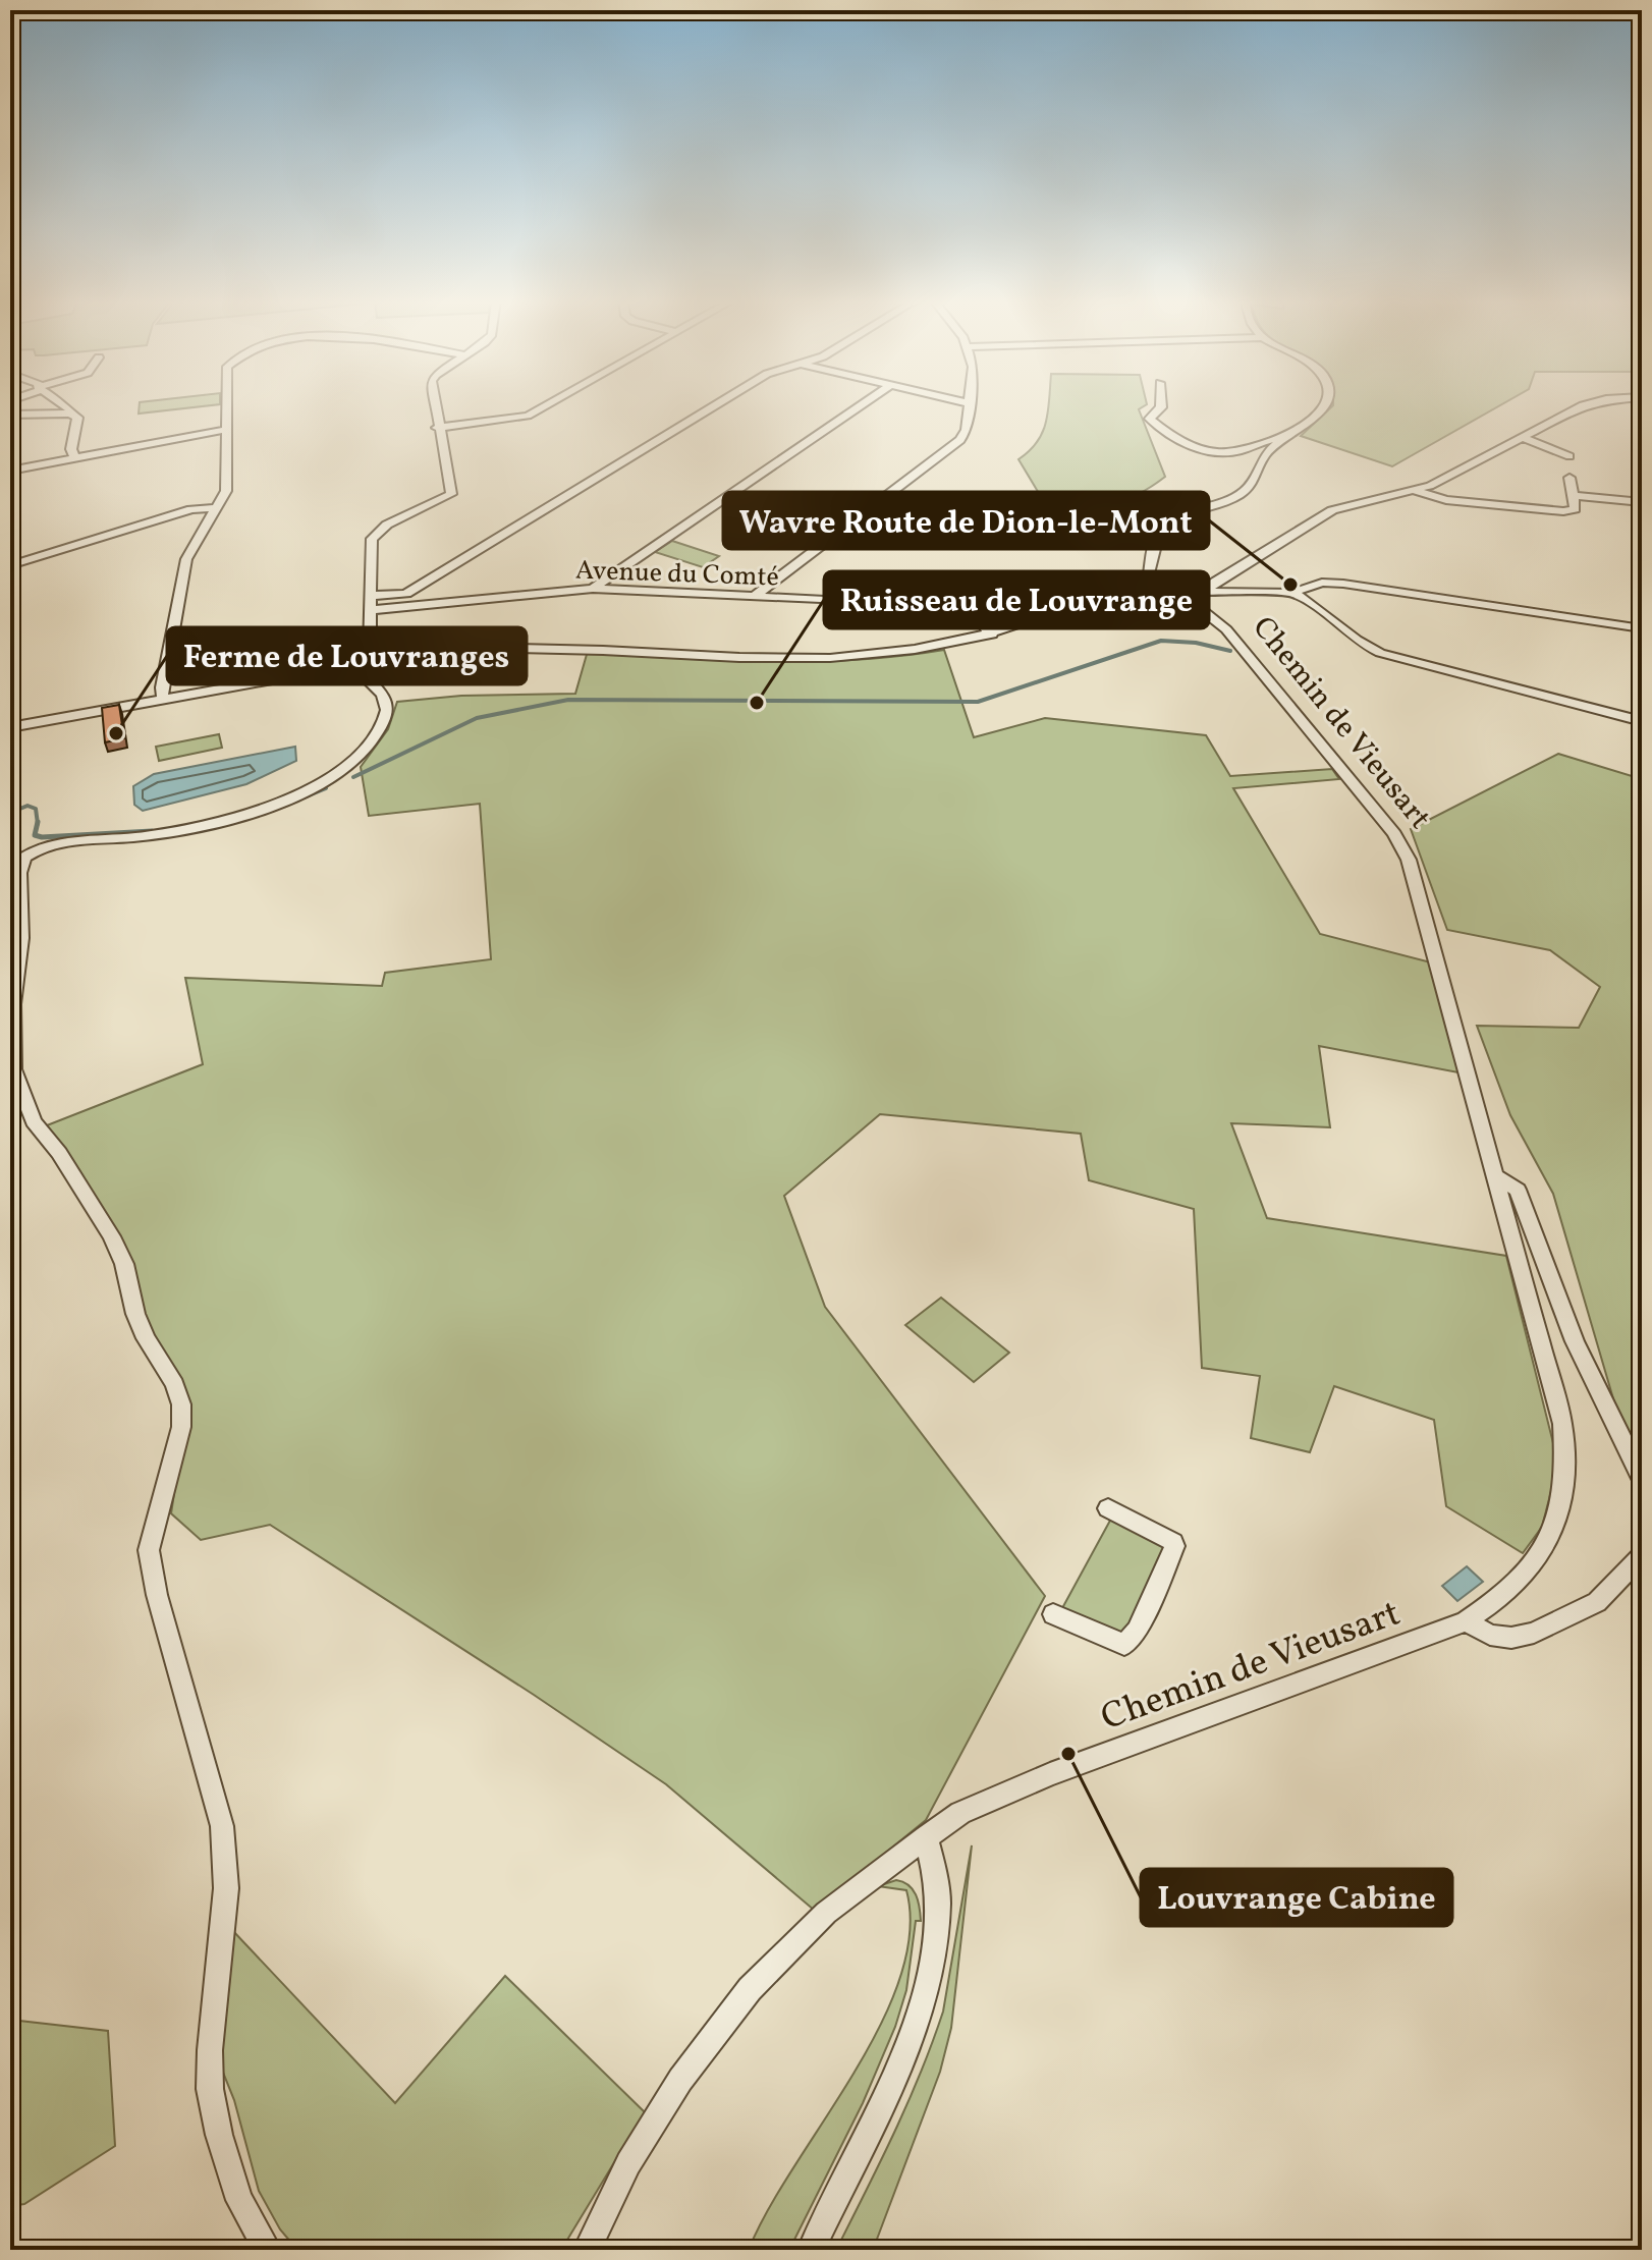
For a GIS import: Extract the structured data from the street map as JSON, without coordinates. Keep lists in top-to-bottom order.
{
  "streets": {
    "street": ["Avenue du Comté", "Chemin de Vieusart"]
  },
  "places": [
    "Wavre Route de Dion-le-Mont",
    "Ruisseau de Louvrange",
    "Ferme de Louvranges",
    "Louvrange Cabine"
  ]
}
